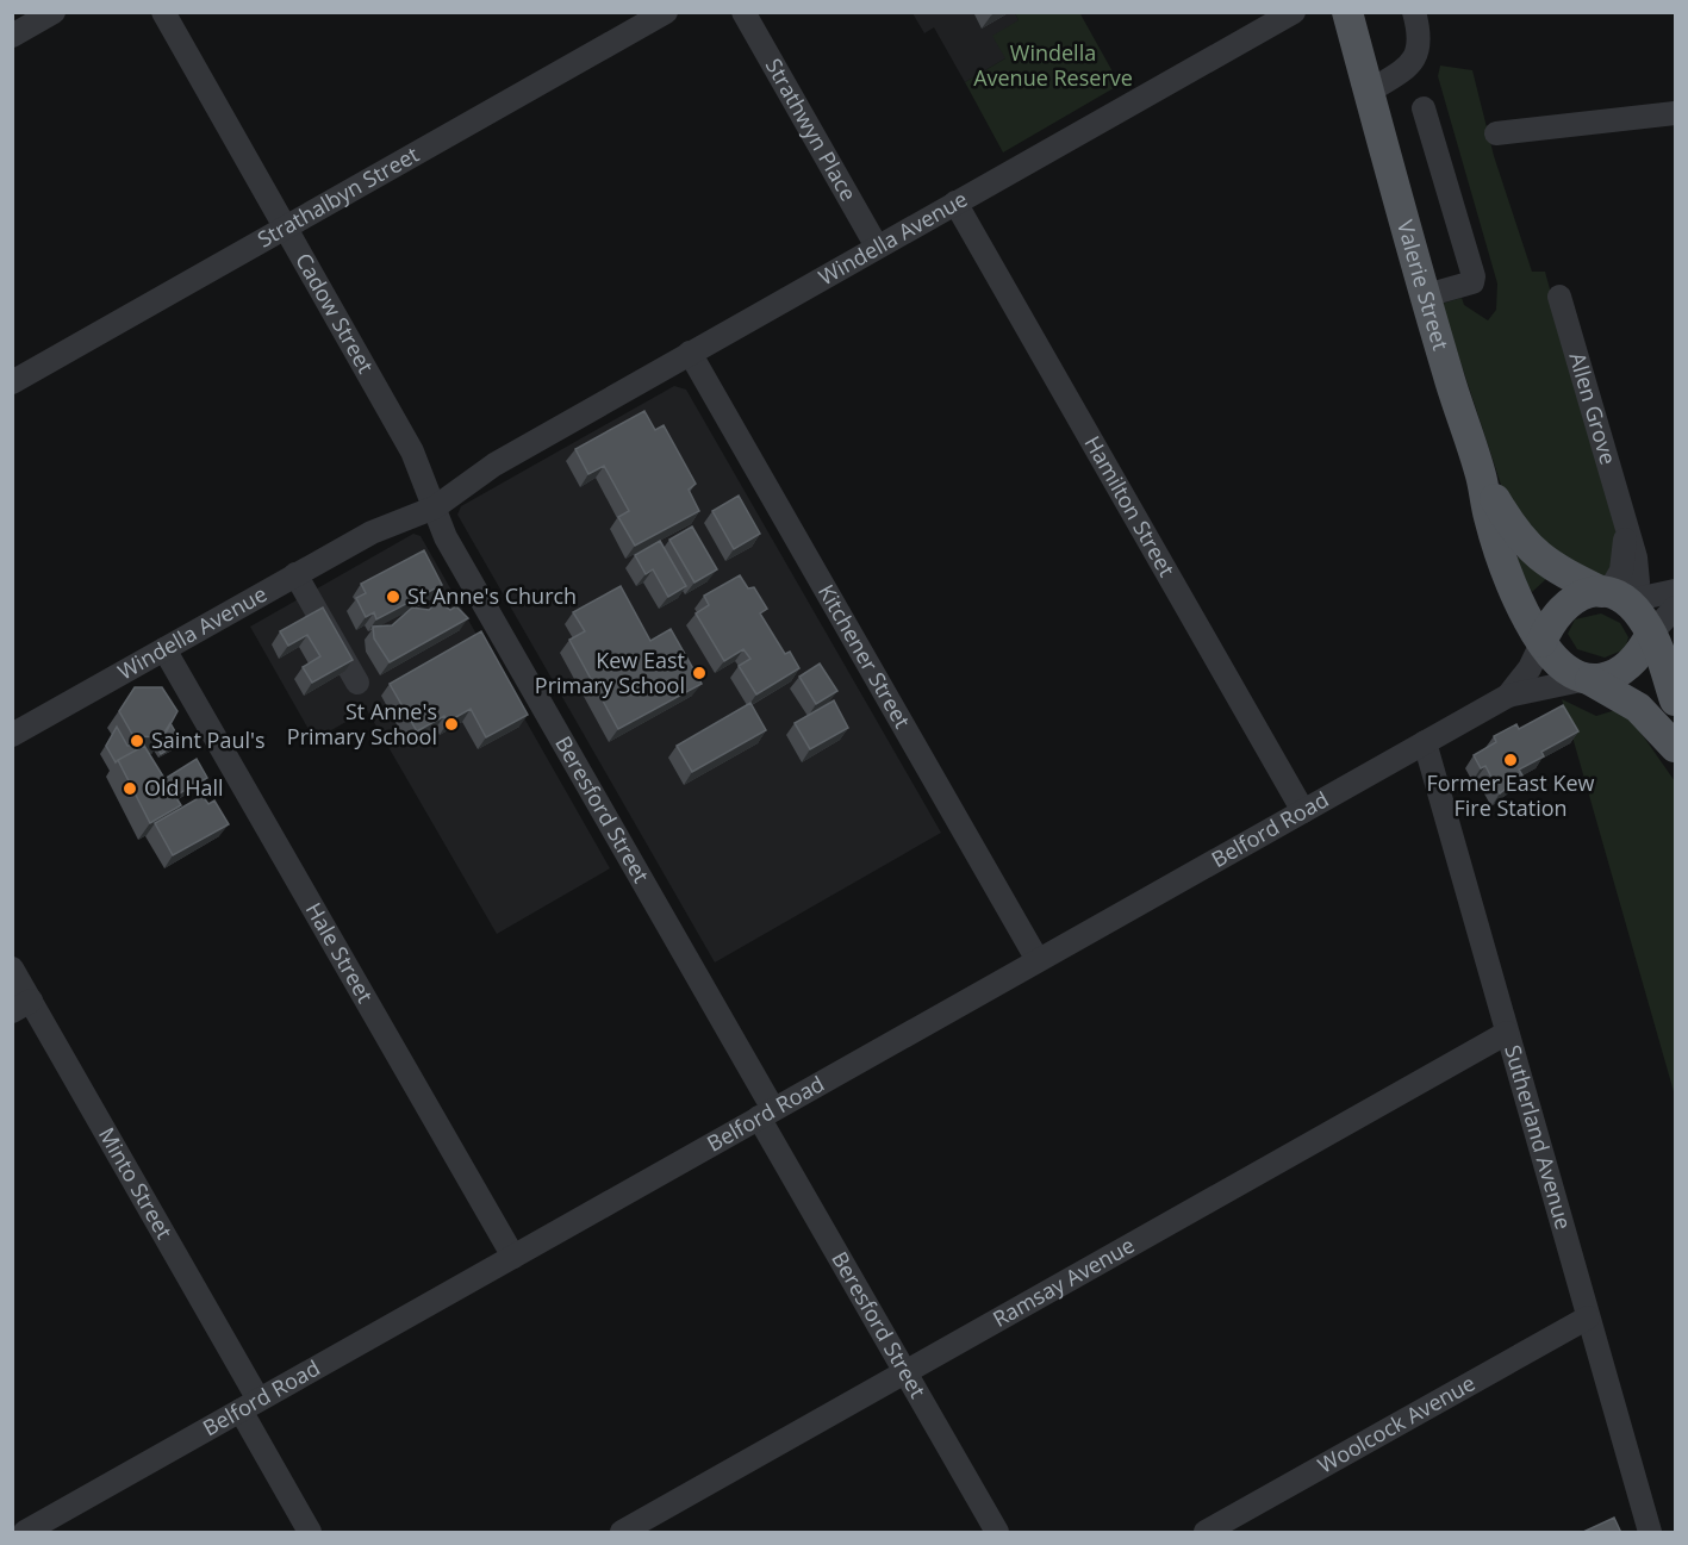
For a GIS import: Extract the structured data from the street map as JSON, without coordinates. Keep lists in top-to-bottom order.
{
  "streets": {
    "main road": ["Valerie Street"],
    "street": [
      "Strathwyn Place",
      "Strathalbyn Street",
      "Windella Avenue",
      "Cadow Street",
      "Allen Grove",
      "Hamilton Street",
      "Kitchener Street",
      "Beresford Street",
      "Belford Road",
      "Hale Street",
      "Sutherland Avenue",
      "Minto Street",
      "Ramsay Avenue",
      "Woolcock Avenue"
    ]
  },
  "crossings": [
    ["Strathwyn Place", "Windella Avenue"],
    ["Strathalbyn Street", "Cadow Street"],
    ["Windella Avenue", "Cadow Street"],
    ["Windella Avenue", "Hamilton Street"],
    ["Windella Avenue", "Kitchener Street"],
    ["Windella Avenue", "Beresford Street"],
    ["Windella Avenue", "Hale Street"],
    ["Valerie Street", "Allen Grove"],
    ["Valerie Street", "Belford Road"],
    ["Cadow Street", "Beresford Street"],
    ["Allen Grove", "Belford Road"],
    ["Hamilton Street", "Belford Road"],
    ["Kitchener Street", "Belford Road"],
    ["Beresford Street", "Belford Road"],
    ["Beresford Street", "Ramsay Avenue"],
    ["Belford Road", "Hale Street"],
    ["Belford Road", "Sutherland Avenue"],
    ["Belford Road", "Minto Street"],
    ["Sutherland Avenue", "Ramsay Avenue"],
    ["Sutherland Avenue", "Woolcock Avenue"]
  ],
  "parks": ["Windella Avenue Reserve"],
  "places": [
    "St Anne's Church",
    "Kew East Primary School",
    "St Anne's Primary School",
    "Saint Paul's",
    "Former East Kew Fire Station",
    "Old Hall"
  ]
}
